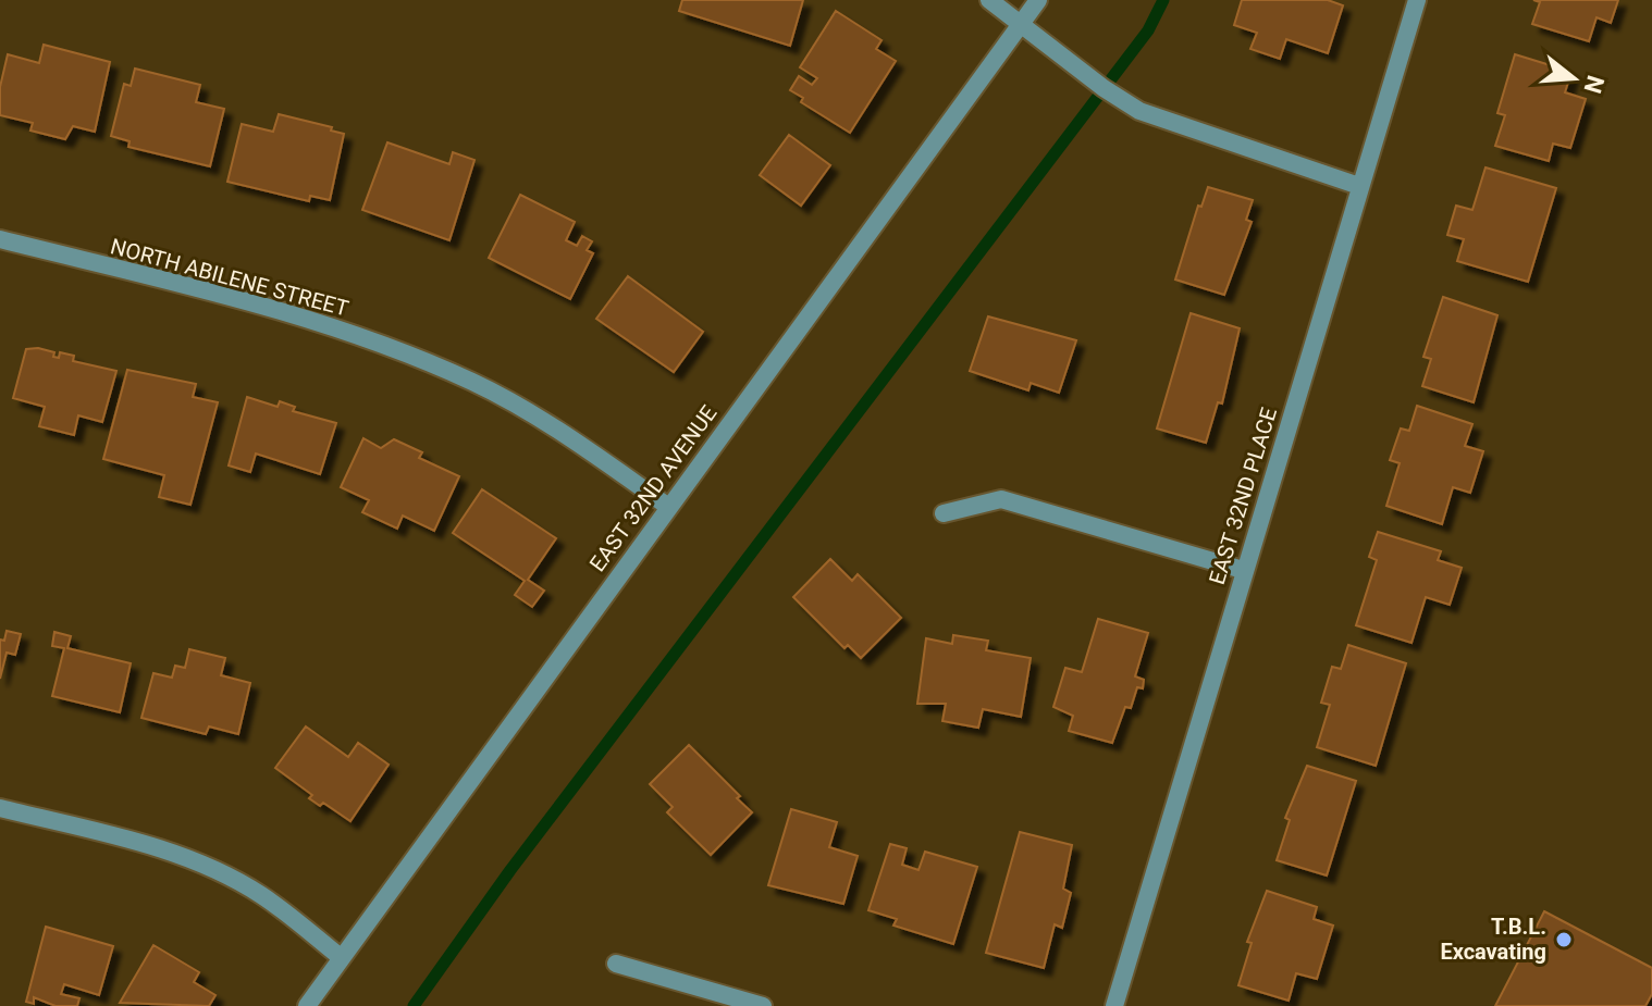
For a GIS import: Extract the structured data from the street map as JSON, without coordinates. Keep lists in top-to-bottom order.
{
  "streets": {
    "street": ["NORTH ABILENE STREET", "EAST 32ND AVENUE", "EAST 32ND PLACE"]
  },
  "crossings": [
    ["NORTH ABILENE STREET", "EAST 32ND AVENUE"]
  ],
  "places": ["T.B.L. Excavating"],
  "north": "right"
}
